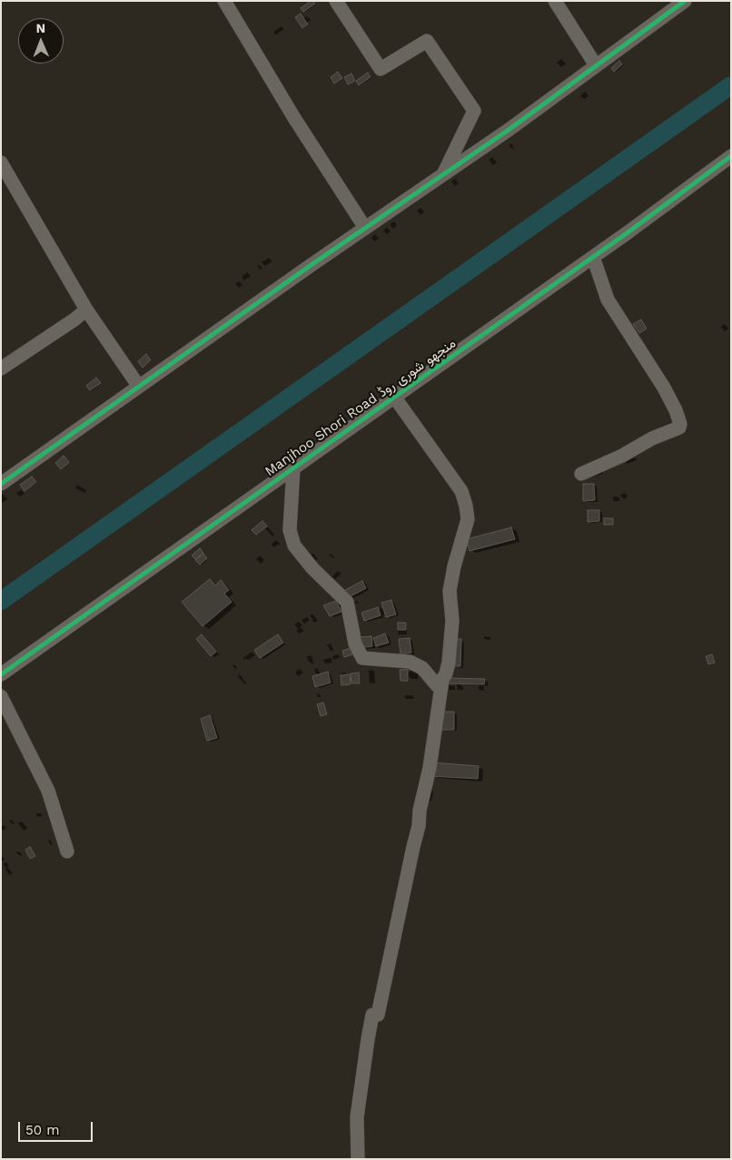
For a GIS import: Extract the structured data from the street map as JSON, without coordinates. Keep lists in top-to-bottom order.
{
  "streets": {
    "street": ["Manjhoo Shori Road منجھو شوری روڈ"]
  },
  "scale_bar": "50 m",
  "north": "top"
}
